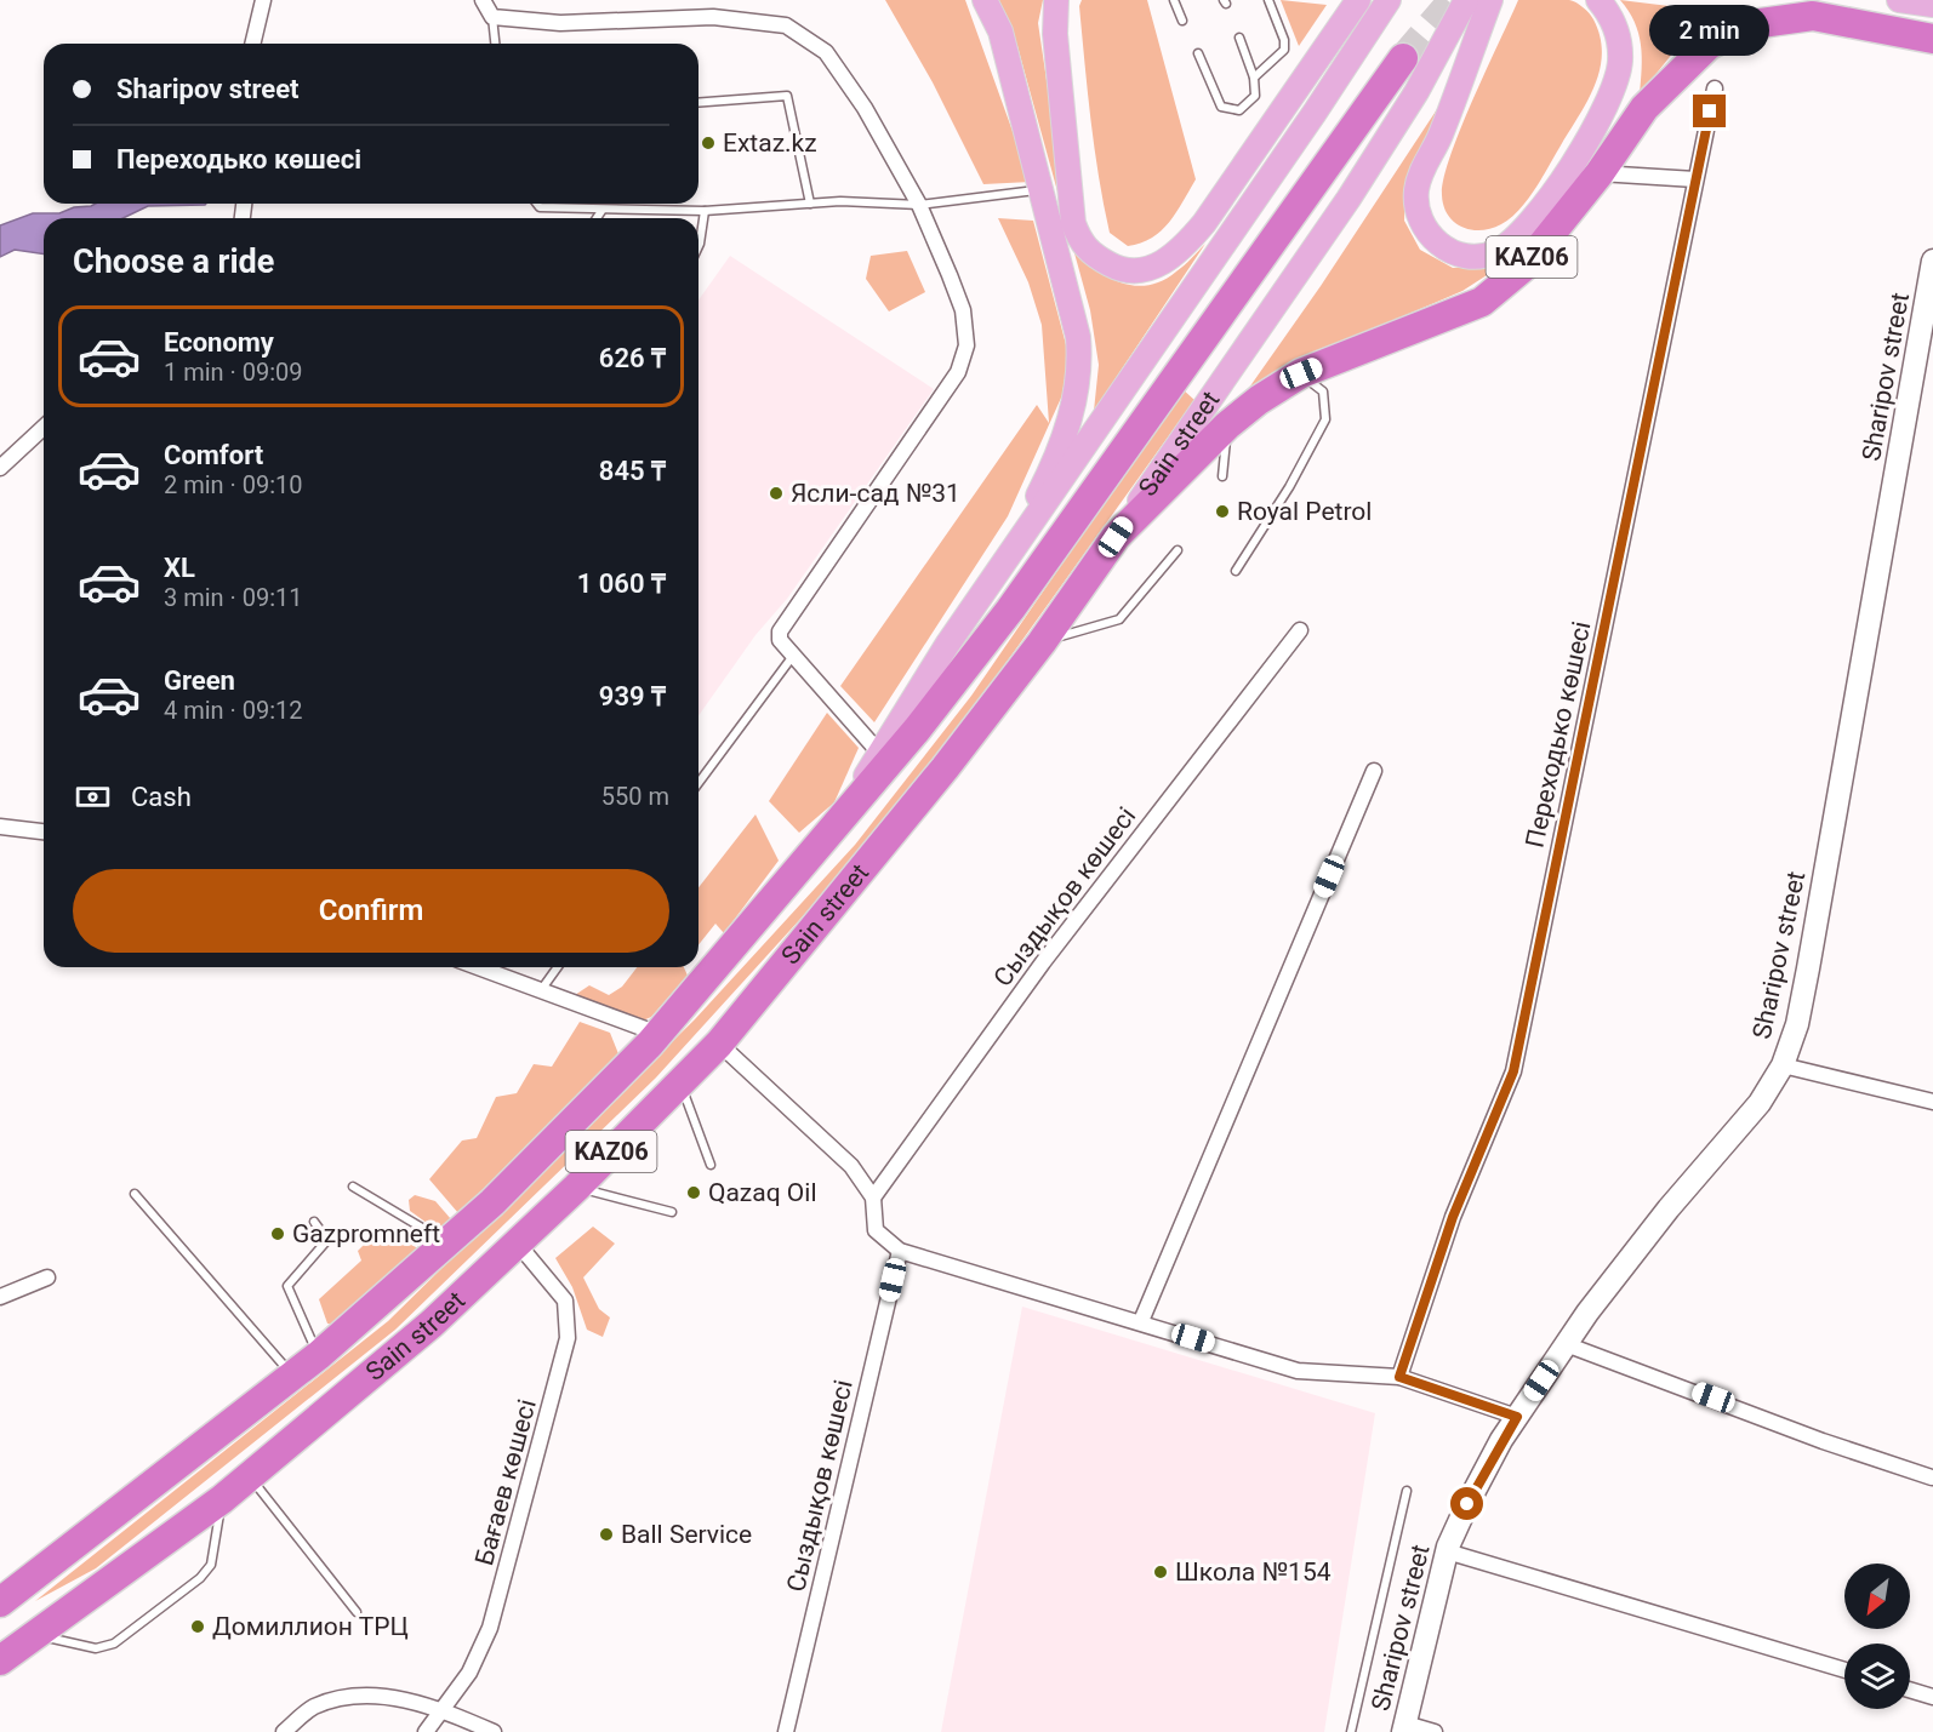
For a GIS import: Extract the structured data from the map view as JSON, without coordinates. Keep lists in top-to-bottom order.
{
  "streets": {
    "highway": ["KАZ06", "Sain street"],
    "street": [
      "Sharipov street",
      "Переходько көшесі",
      "Сыздықов көшесі",
      "Бағаев көшесі"
    ]
  },
  "crossings": [
    ["KАZ06", "Sain street"],
    ["Sain street", "Бағаев көшесі"]
  ],
  "places": [
    "Extaz.kz",
    "Ясли-сад №31",
    "Royal Petrol",
    "Qazaq Oil",
    "Gazpromneft",
    "Ball Service",
    "Школа №154",
    "Домиллион ТРЦ"
  ],
  "north": "bottom left",
  "page": {
    "bubble": "2 min",
    "banner": ["Sharipov street", "Переходько көшесі"],
    "heading": "Choose a ride",
    "list": [
      {
        "name": "Economy",
        "note": "1 min · 09:09",
        "value": "626 ₸"
      },
      {
        "name": "Comfort",
        "note": "2 min · 09:10",
        "value": "845 ₸"
      },
      {
        "name": "XL",
        "note": "3 min · 09:11",
        "value": "1 060 ₸"
      },
      {
        "name": "Green",
        "note": "4 min · 09:12",
        "value": "939 ₸"
      }
    ],
    "pay": ["Cash", "550 m"],
    "buttons": "Confirm"
  }
}
